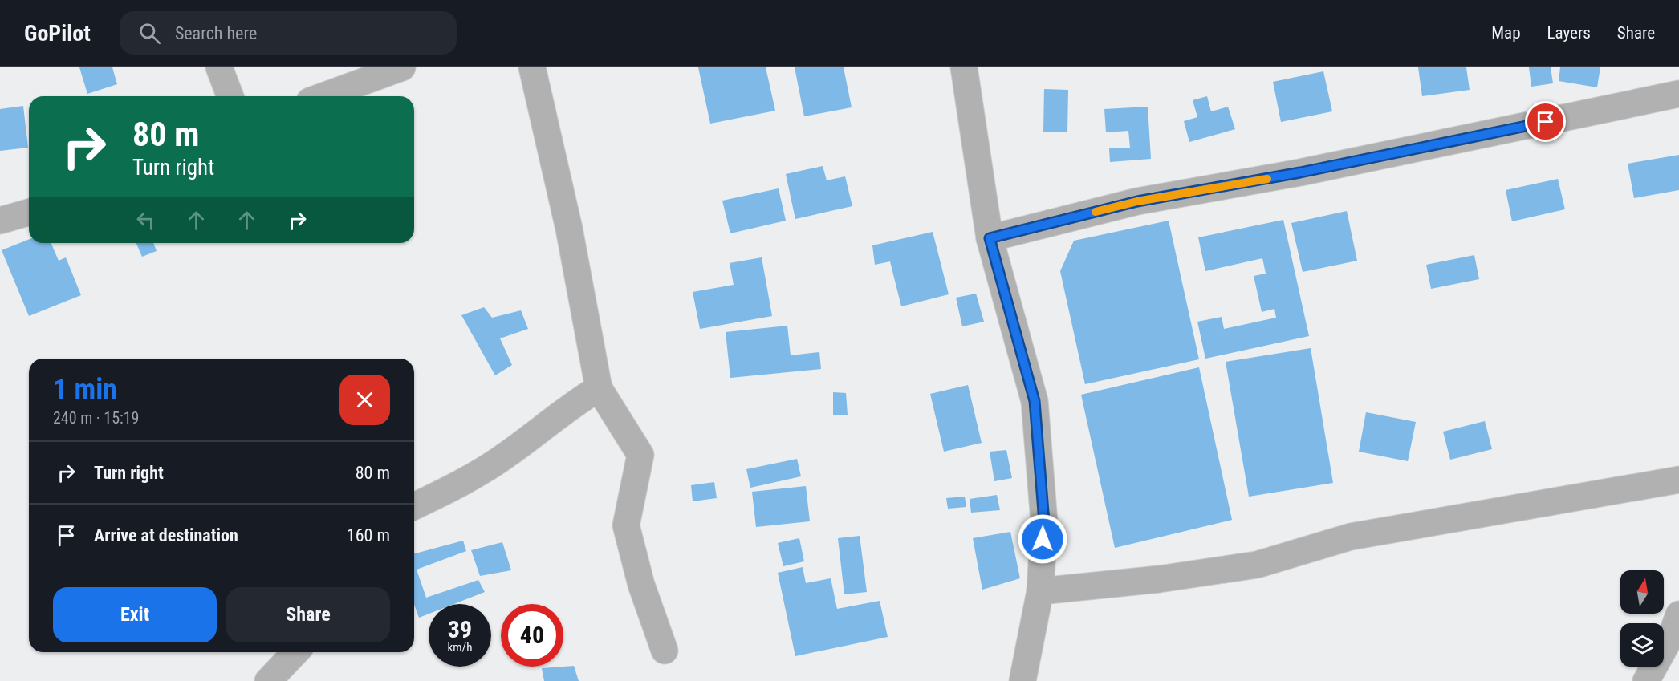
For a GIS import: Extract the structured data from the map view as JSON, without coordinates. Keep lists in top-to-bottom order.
{
  "north": "top",
  "page": {
    "header": "GoPilot",
    "search": "Search here",
    "nav": ["Map", "Layers", "Share"],
    "turn": ["80 m", "Turn right"],
    "heading": ["1 min", "240 m · 15:19"],
    "list": [
      {
        "name": "Turn right",
        "value": "80 m"
      },
      {
        "name": "Arrive at destination",
        "value": "160 m"
      }
    ],
    "buttons": ["Exit", "Share"],
    "speed": "39 km/h",
    "limit": "40"
  }
}
